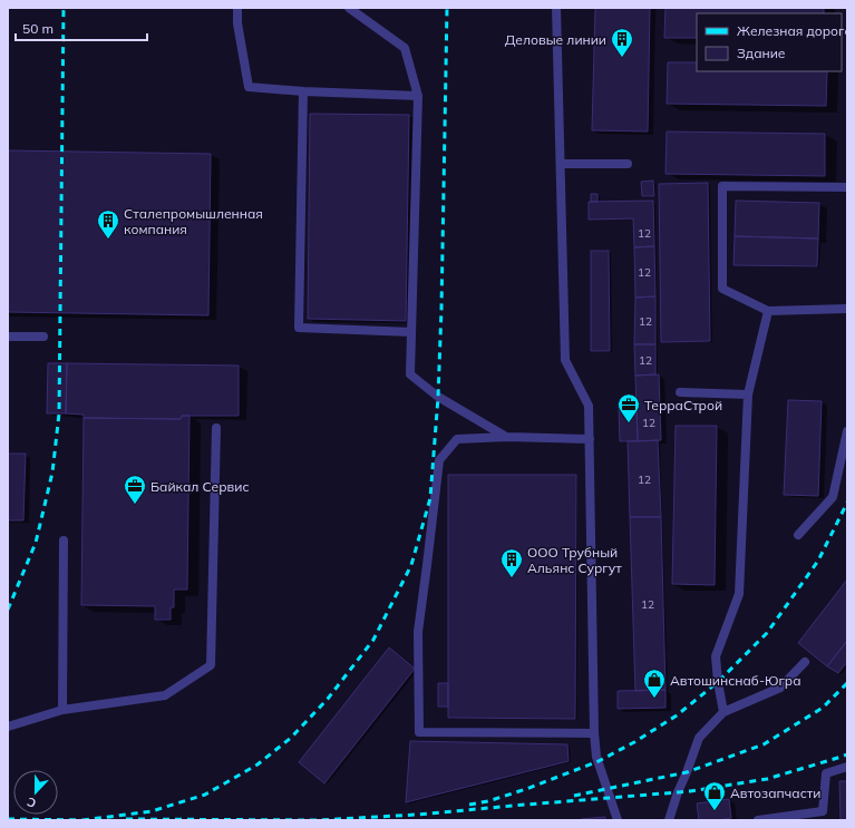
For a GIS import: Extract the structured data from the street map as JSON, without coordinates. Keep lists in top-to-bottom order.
{
  "places": {
    "building": ["Деловые линии", "Сталепромышленная компания", "ООО Трубный Альянс Сургут"],
    "office": ["ТерраСтрой", "Байкал Сервис"],
    "shop": ["Автошинснаб-Югра", "Автозапчасти"]
  },
  "house_numbers": [
    "12",
    "12",
    "12",
    "12",
    "12",
    "12",
    "12"
  ],
  "legend": ["Железная дорога", "Здание"],
  "scale_bar": "50 m",
  "north": "bottom"
}
